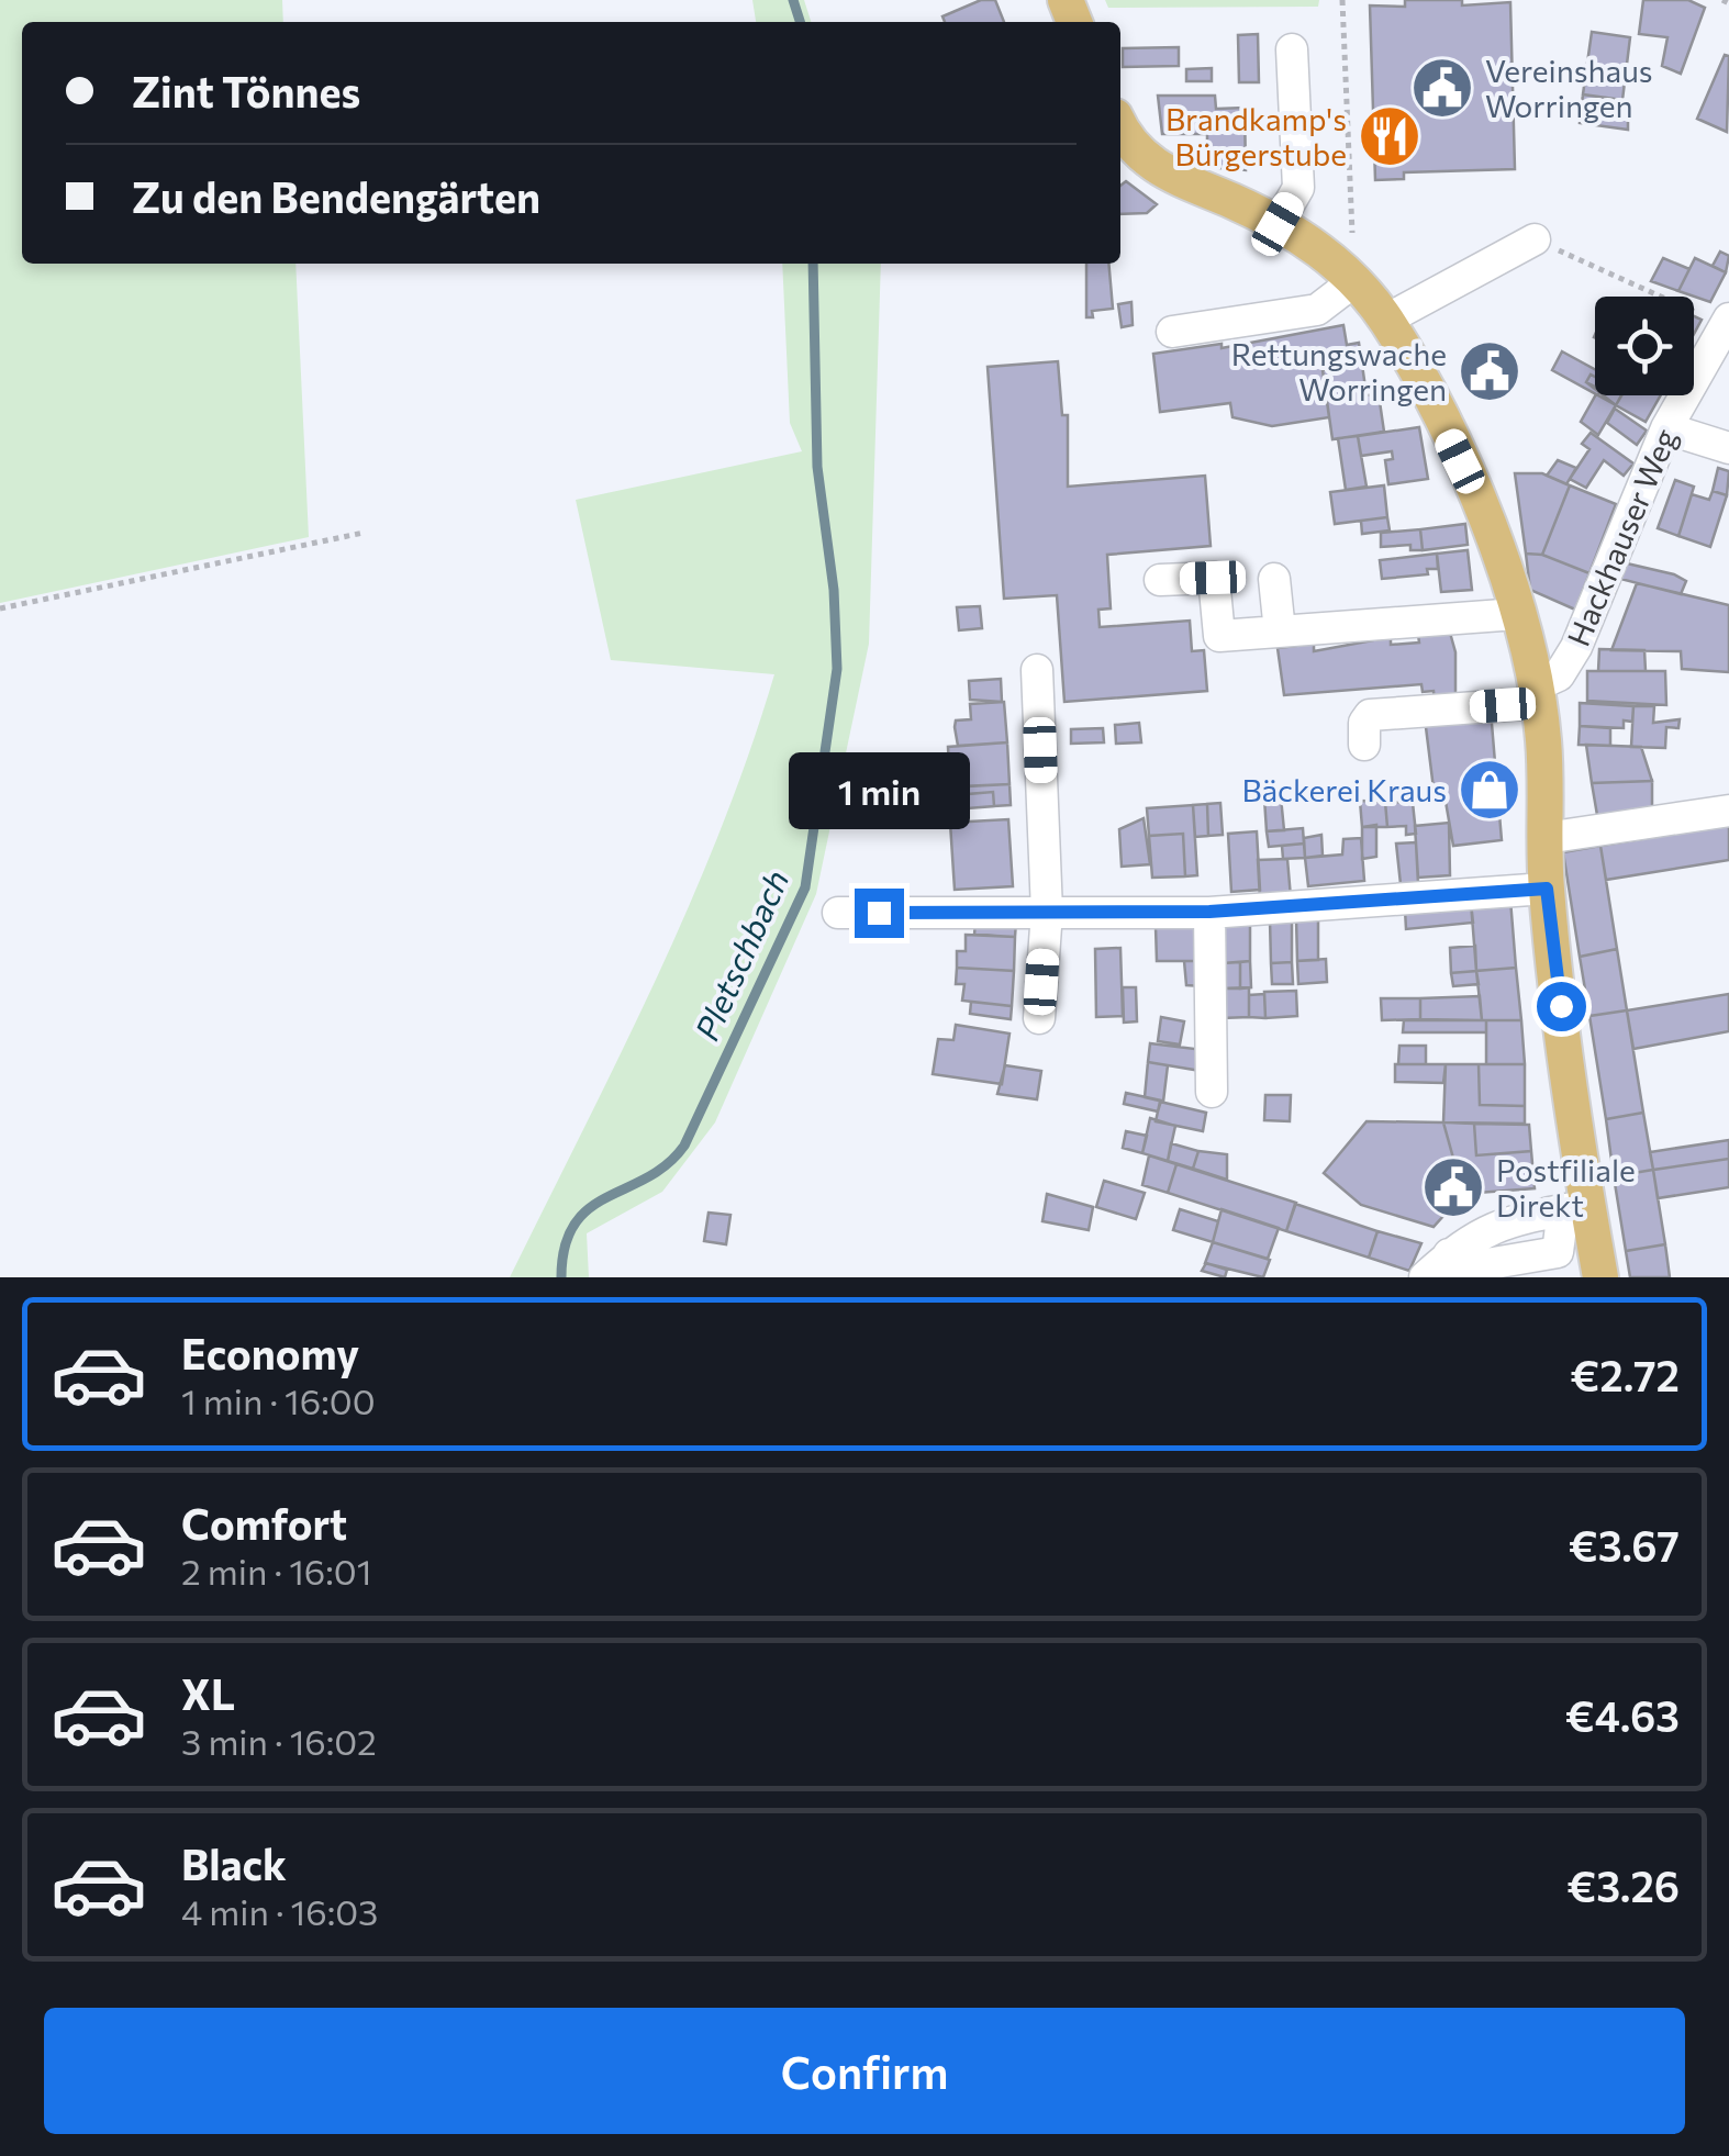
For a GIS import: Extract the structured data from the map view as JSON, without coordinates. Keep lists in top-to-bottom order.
{
  "streets": {
    "street": ["Hackhauser Weg"]
  },
  "water": ["Pletschbach"],
  "places": {
    "public building": ["Vereinshaus Worringen", "Rettungswache Worringen", "Postfiliale Direkt"],
    "restaurant": ["Brandkamp's Bürgerstube"],
    "shop": ["Bäckerei Kraus"]
  },
  "page": {
    "banner": ["Zint Tönnes", "Zu den Bendengärten"],
    "bubble": "1 min",
    "list": [
      {
        "name": "Economy",
        "note": "1 min · 16:00",
        "value": "€2.72"
      },
      {
        "name": "Comfort",
        "note": "2 min · 16:01",
        "value": "€3.67"
      },
      {
        "name": "XL",
        "note": "3 min · 16:02",
        "value": "€4.63"
      },
      {
        "name": "Black",
        "note": "4 min · 16:03",
        "value": "€3.26"
      }
    ],
    "buttons": "Confirm"
  }
}
